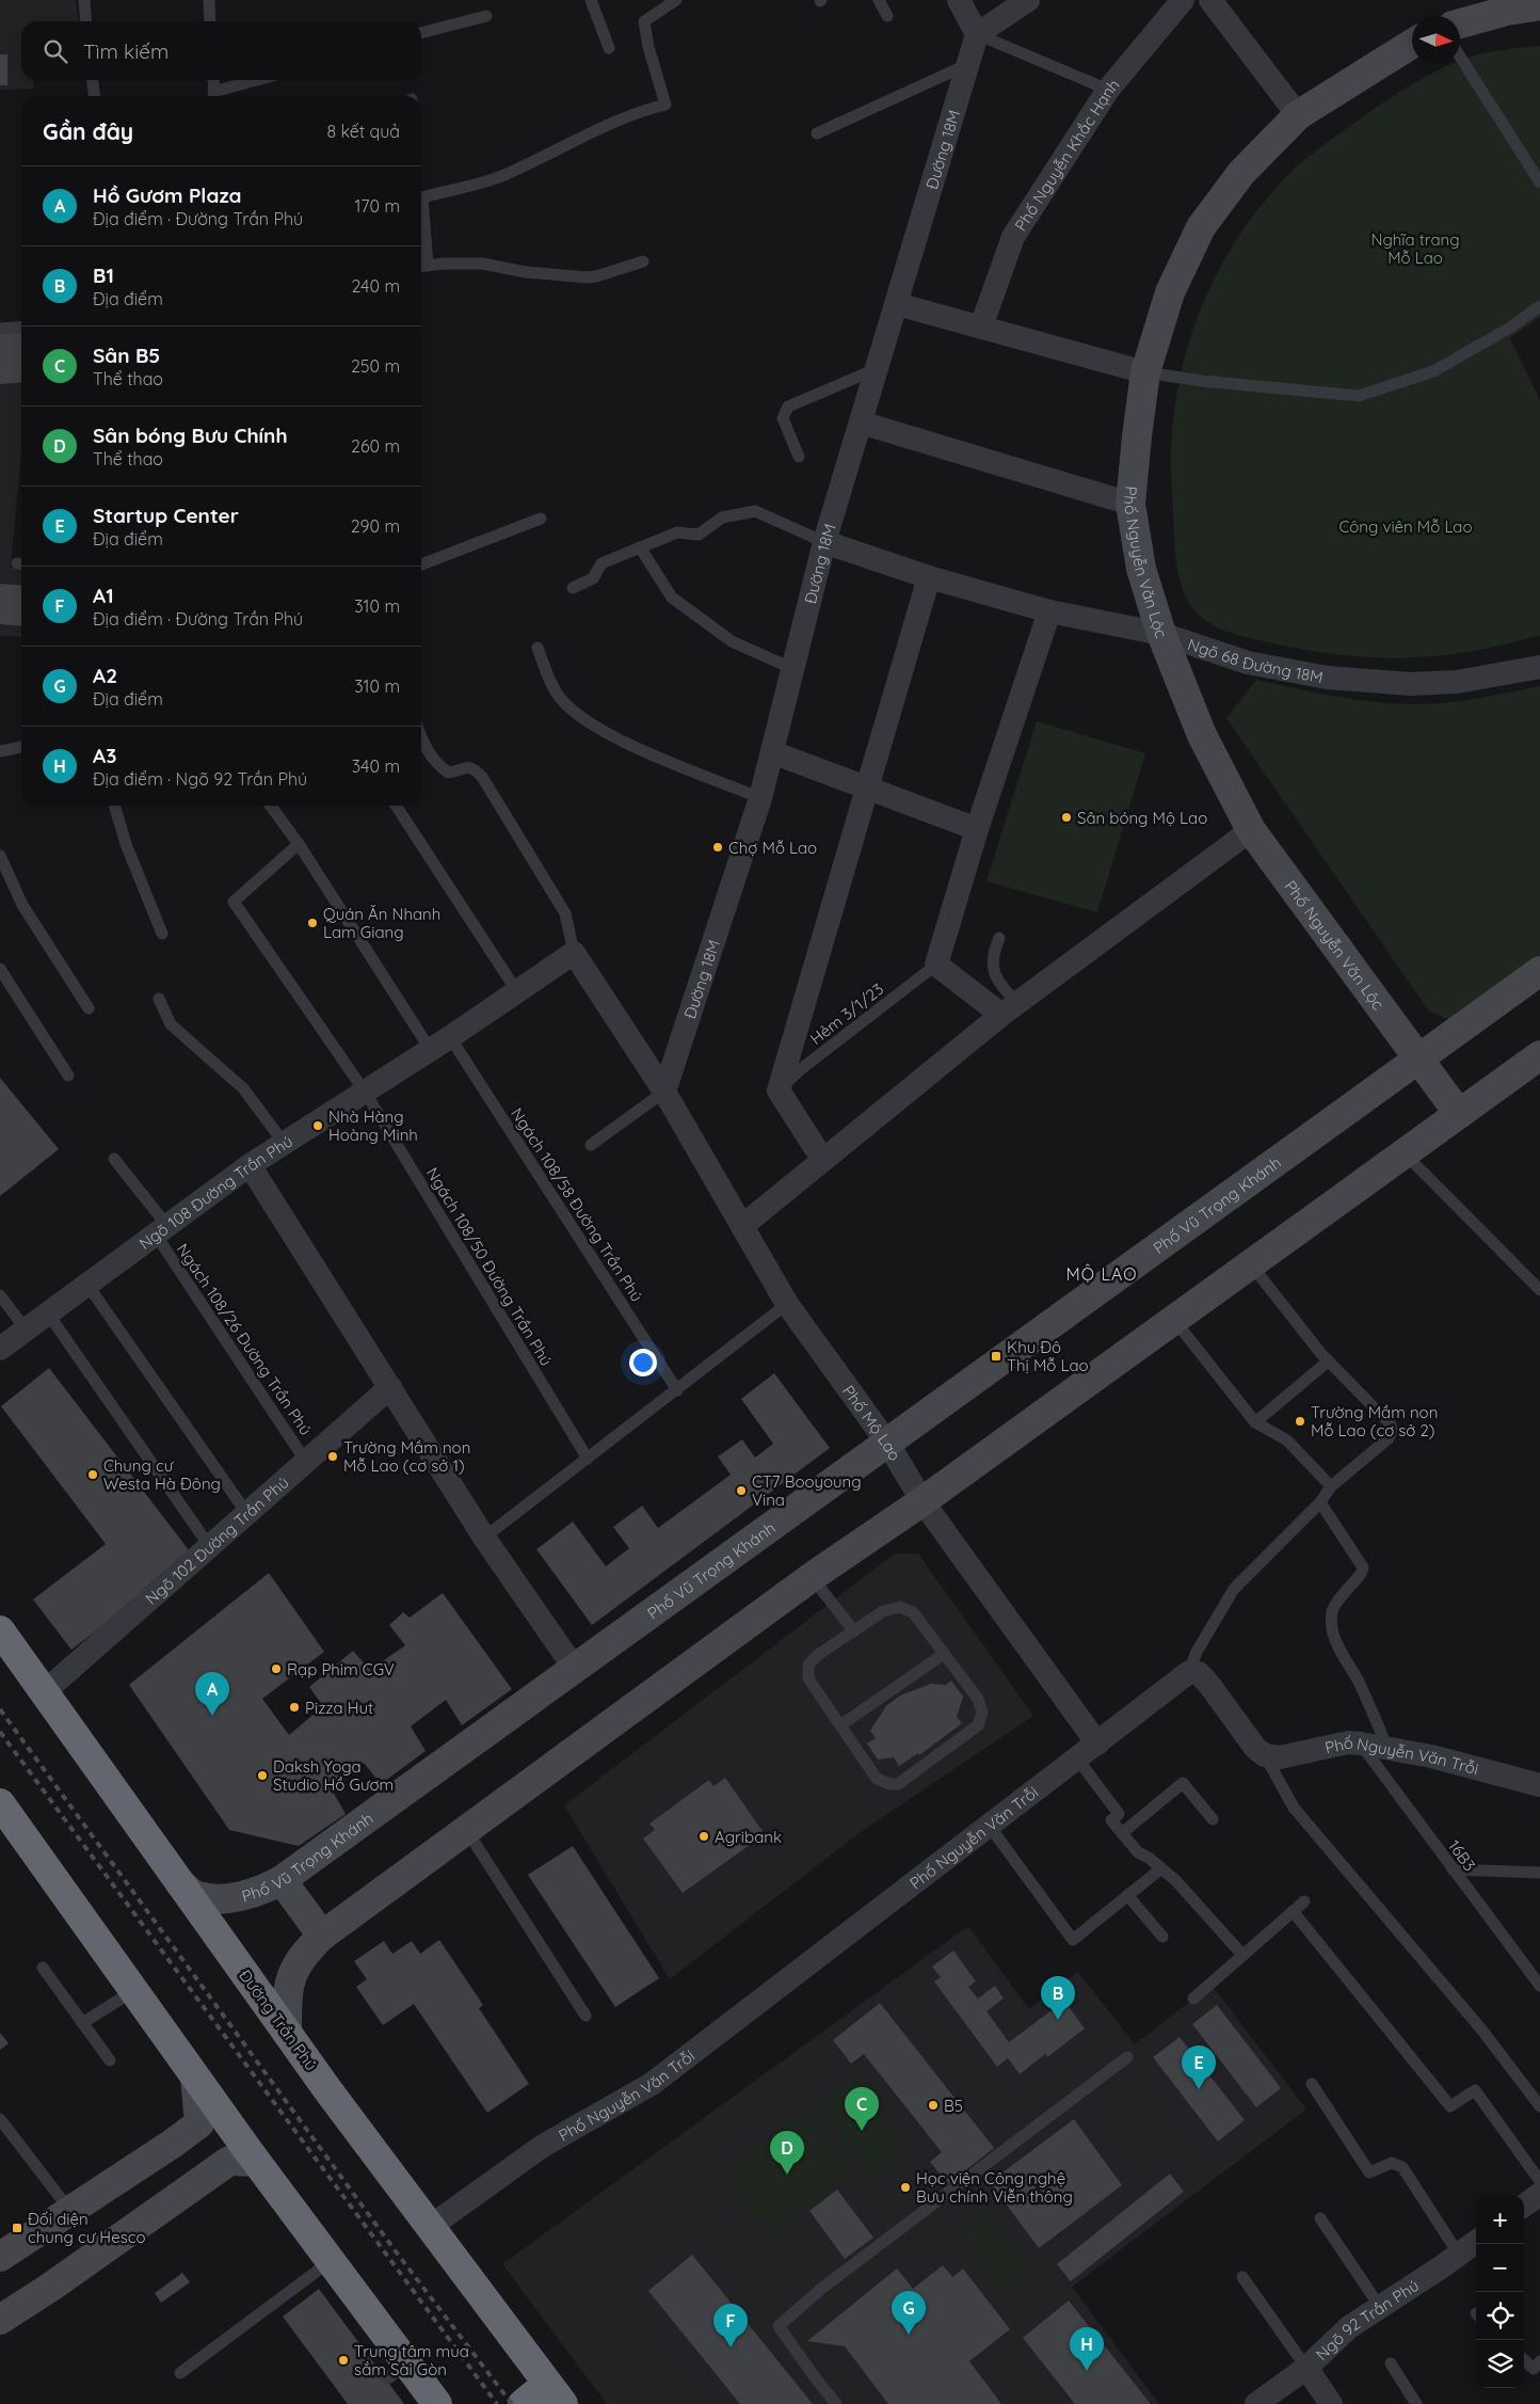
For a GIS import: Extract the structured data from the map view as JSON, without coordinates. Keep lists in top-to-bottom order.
{
  "streets": {
    "highway": ["Đường Trần Phú"],
    "main road": ["Phố Nguyễn Văn Lộc", "Phố Vũ Trọng Khánh"],
    "street": [
      "Đường 18M",
      "Phố Nguyễn Khắc Hạnh",
      "Ngõ 68 Đường 18M",
      "Ngõ 108 Đường Trần Phú",
      "Phố Mộ Lao",
      "Ngõ 102 Đường Trần Phú",
      "Phố Nguyễn Văn Trỗi",
      "Ngõ 92 Trần Phú"
    ],
    "lane": [
      "Hẻm 3/1/23",
      "Ngách 108/58 Đường Trần Phú",
      "Ngách 108/50 Đường Trần Phú",
      "Ngách 108/26 Đường Trần Phú",
      "16B3"
    ]
  },
  "crossings": [
    ["Đường 18M", "Ngõ 68 Đường 18M"],
    ["Đường 18M", "Phố Mộ Lao"],
    ["Phố Nguyễn Văn Lộc", "Ngõ 68 Đường 18M"],
    ["Phố Nguyễn Văn Lộc", "Phố Vũ Trọng Khánh"],
    ["Ngõ 108 Đường Trần Phú", "Ngách 108/58 Đường Trần Phú"],
    ["Ngõ 108 Đường Trần Phú", "Ngách 108/50 Đường Trần Phú"],
    ["Ngõ 108 Đường Trần Phú", "Ngách 108/26 Đường Trần Phú"],
    ["Ngõ 108 Đường Trần Phú", "Phố Mộ Lao"],
    ["Ngách 108/58 Đường Trần Phú", "Ngách 108/50 Đường Trần Phú"],
    ["Phố Vũ Trọng Khánh", "Phố Mộ Lao"],
    ["Phố Vũ Trọng Khánh", "Đường Trần Phú"],
    ["Ngách 108/26 Đường Trần Phú", "Ngõ 102 Đường Trần Phú"],
    ["Phố Mộ Lao", "Phố Nguyễn Văn Trỗi"],
    ["Ngõ 102 Đường Trần Phú", "Đường Trần Phú"],
    ["Phố Nguyễn Văn Trỗi", "16B3"],
    ["Phố Nguyễn Văn Trỗi", "Đường Trần Phú"]
  ],
  "districts": ["MỘ LAO"],
  "parks": ["Nghĩa trang Mỗ Lao", "Công viên Mỗ Lao"],
  "places": {
    "other": [
      "Sân bóng Mộ Lao",
      "Chợ Mỗ Lao",
      "Quán Ăn Nhanh Lam Giang",
      "Nhà Hàng Hoàng Minh",
      "Trường Mầm non Mỗ Lao (cơ sở 2)",
      "Trường Mầm non Mỗ Lao (cơ sở 1)",
      "Chung cư Westa Hà Đông",
      "CT7 Booyoung Vina",
      "Rạp Phim CGV",
      "Pizza Hut",
      "Daksh Yoga Studio Hồ Gươm",
      "Agribank",
      "B5",
      "Học viện Công nghệ Bưu chính Viễn thông",
      "Trung tâm mua sắm Sài Gòn"
    ],
    "transit": ["Khu Đô Thị Mỗ Lao", "Đối diện chung cư Hesco"]
  },
  "north": "right",
  "page": {
    "search": "Tìm kiếm",
    "heading": ["Gần đây", "8 kết quả"],
    "list": [
      {
        "mark": "A",
        "name": "Hồ Gươm Plaza",
        "note": "Địa điểm · Đường Trần Phú",
        "value": "170 m"
      },
      {
        "mark": "B",
        "name": "B1",
        "note": "Địa điểm",
        "value": "240 m"
      },
      {
        "mark": "C",
        "name": "Sân B5",
        "note": "Thể thao",
        "value": "250 m"
      },
      {
        "mark": "D",
        "name": "Sân bóng Bưu Chính",
        "note": "Thể thao",
        "value": "260 m"
      },
      {
        "mark": "E",
        "name": "Startup Center",
        "note": "Địa điểm",
        "value": "290 m"
      },
      {
        "mark": "F",
        "name": "A1",
        "note": "Địa điểm · Đường Trần Phú",
        "value": "310 m"
      },
      {
        "mark": "G",
        "name": "A2",
        "note": "Địa điểm",
        "value": "310 m"
      },
      {
        "mark": "H",
        "name": "A3",
        "note": "Địa điểm · Ngõ 92 Trần Phú",
        "value": "340 m"
      }
    ],
    "pins": [
      "A",
      "B",
      "E",
      "C",
      "D",
      "G",
      "F",
      "H"
    ],
    "map_buttons": ["+", "−"]
  }
}
